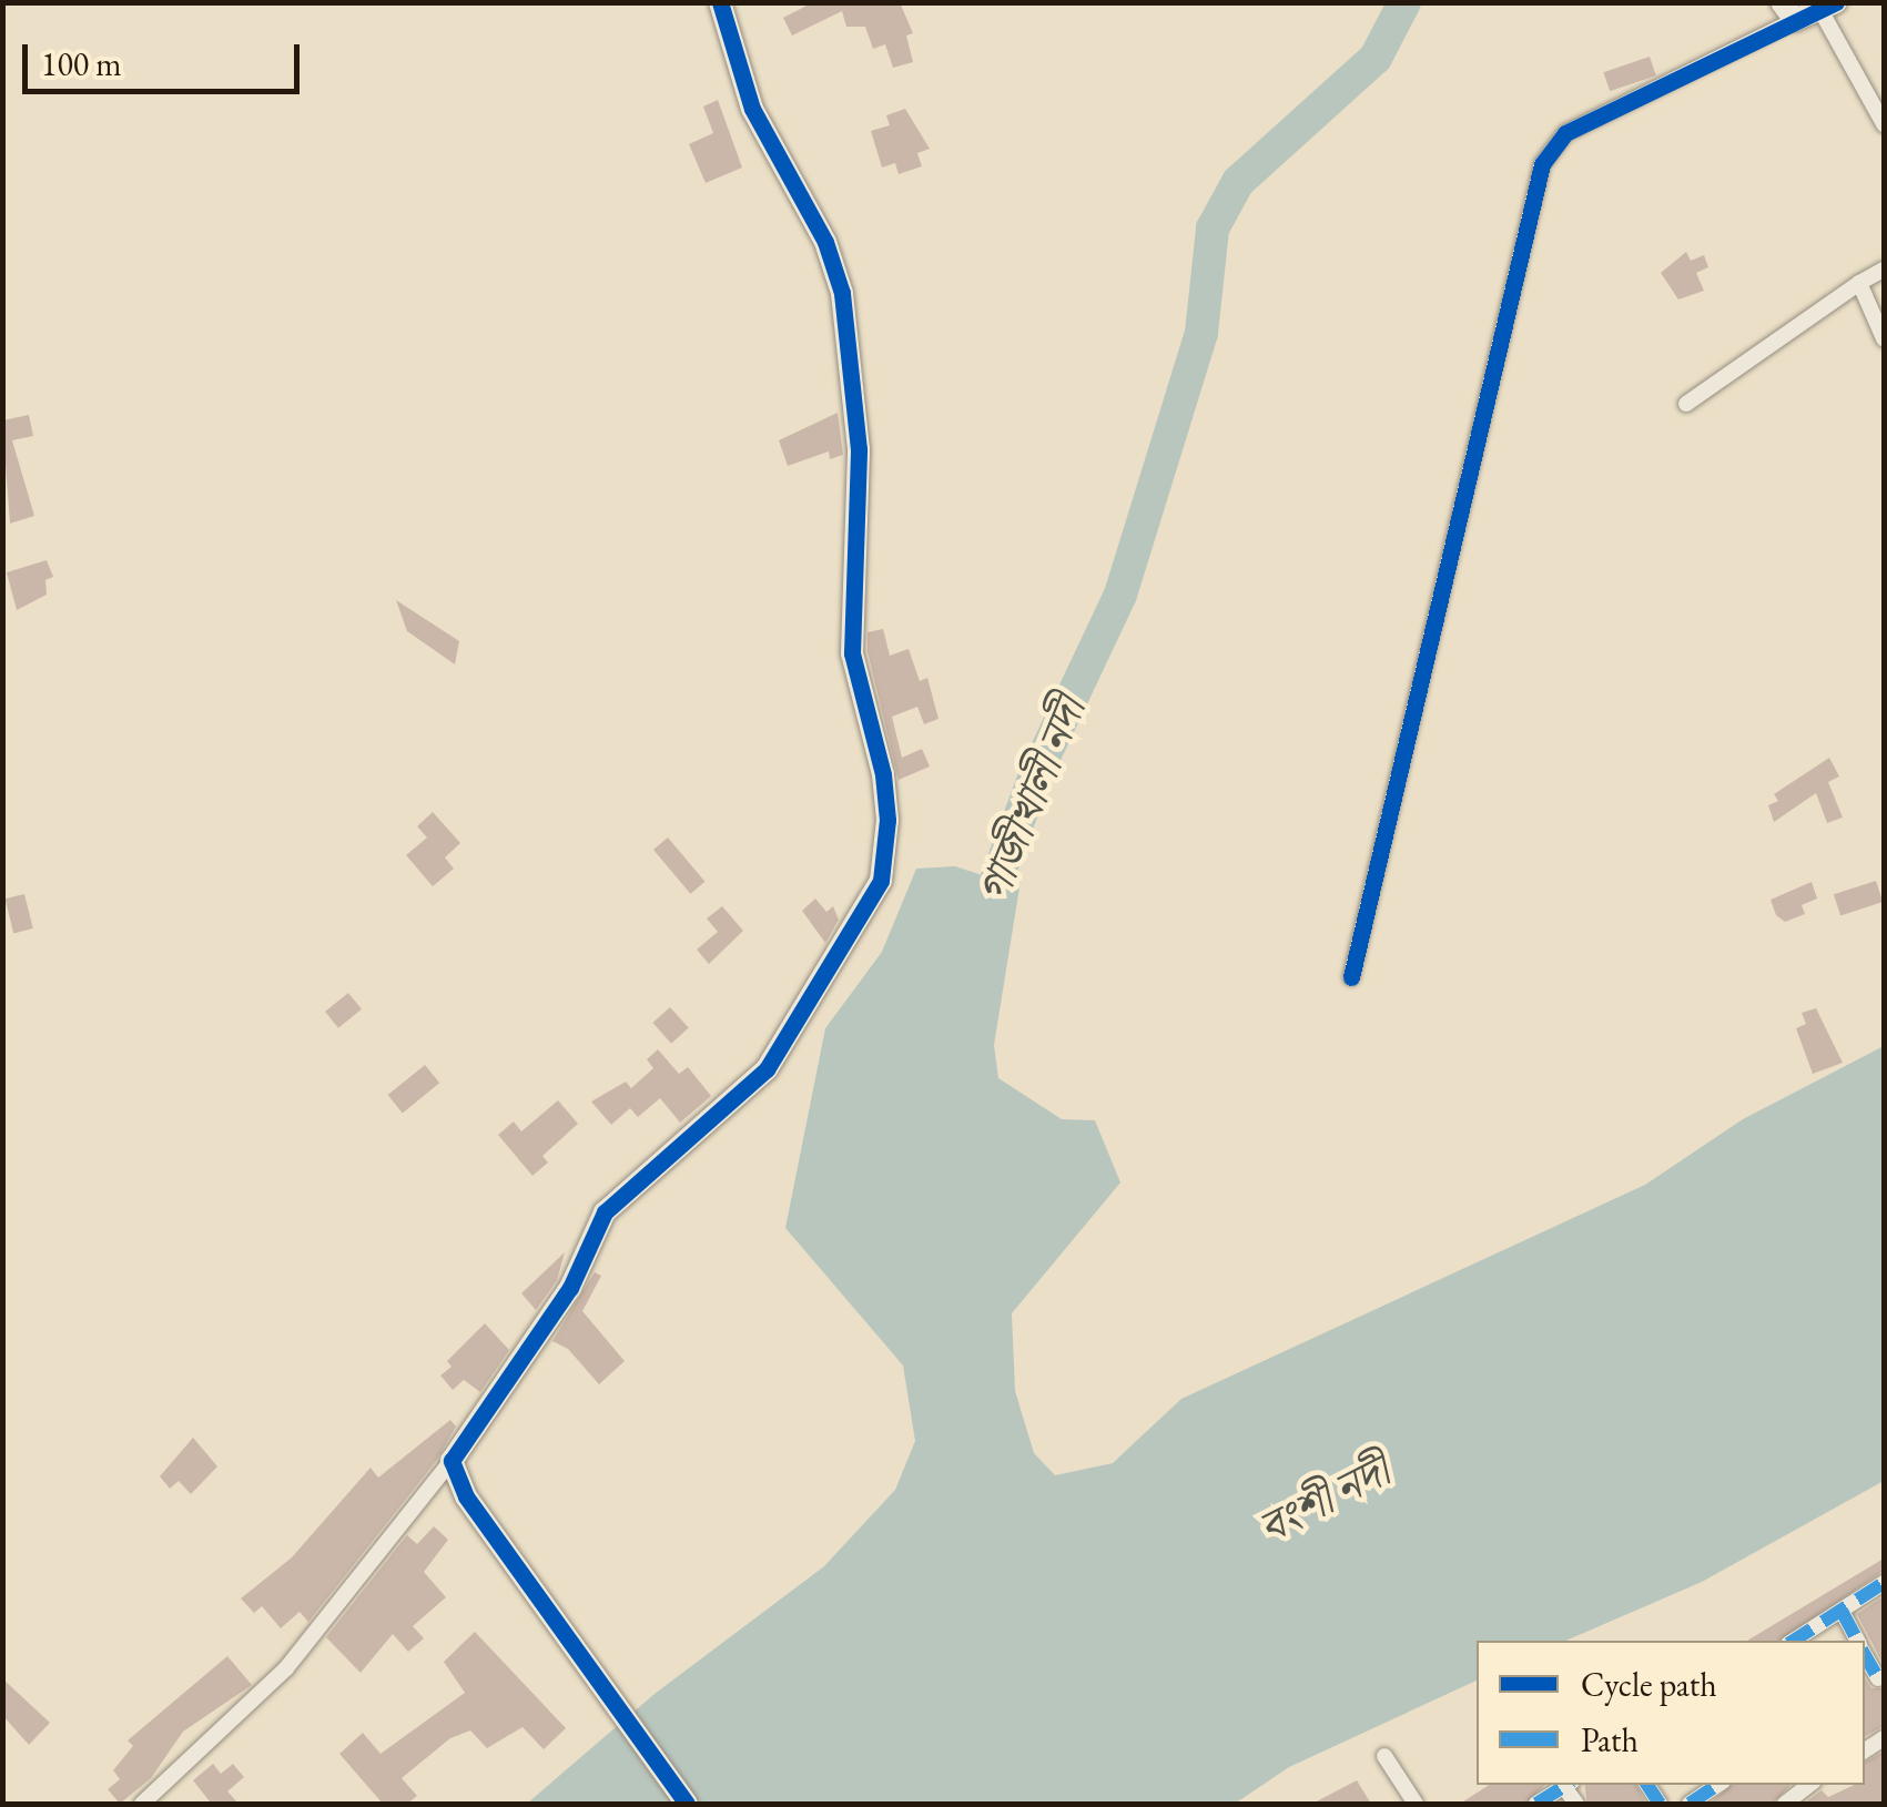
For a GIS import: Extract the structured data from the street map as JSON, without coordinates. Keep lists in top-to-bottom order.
{
  "water": ["গাজীখালী নদী", "বংশী নদী"],
  "legend": ["Cycle path", "Path"],
  "scale_bar": "100 m"
}
